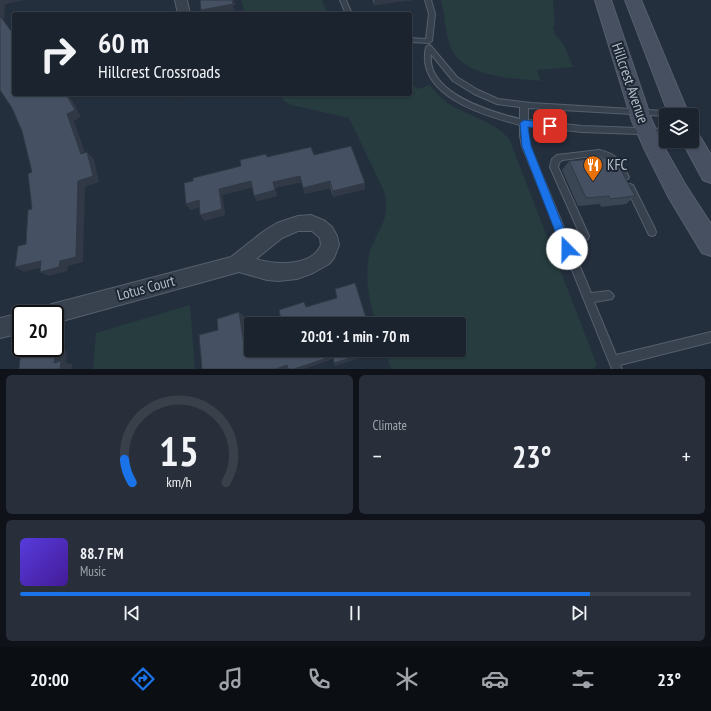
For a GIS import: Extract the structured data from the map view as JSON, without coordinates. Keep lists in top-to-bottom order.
{
  "streets": {
    "main road": ["Hillcrest Avenue"],
    "street": ["Lotus Court"]
  },
  "places": {
    "restaurant": ["KFC"]
  },
  "page": {
    "turn": ["60 m", "Hillcrest Crossroads"],
    "limit": "20",
    "trip": "20:01 · 1 min · 70 m",
    "tile": "Climate",
    "heat": ["−", "23°", "+"],
    "song": ["88.7 FM", "Music"],
    "tabs": ["20:00", "23°"],
    "gauge": ["15", "km/h"]
  }
}
